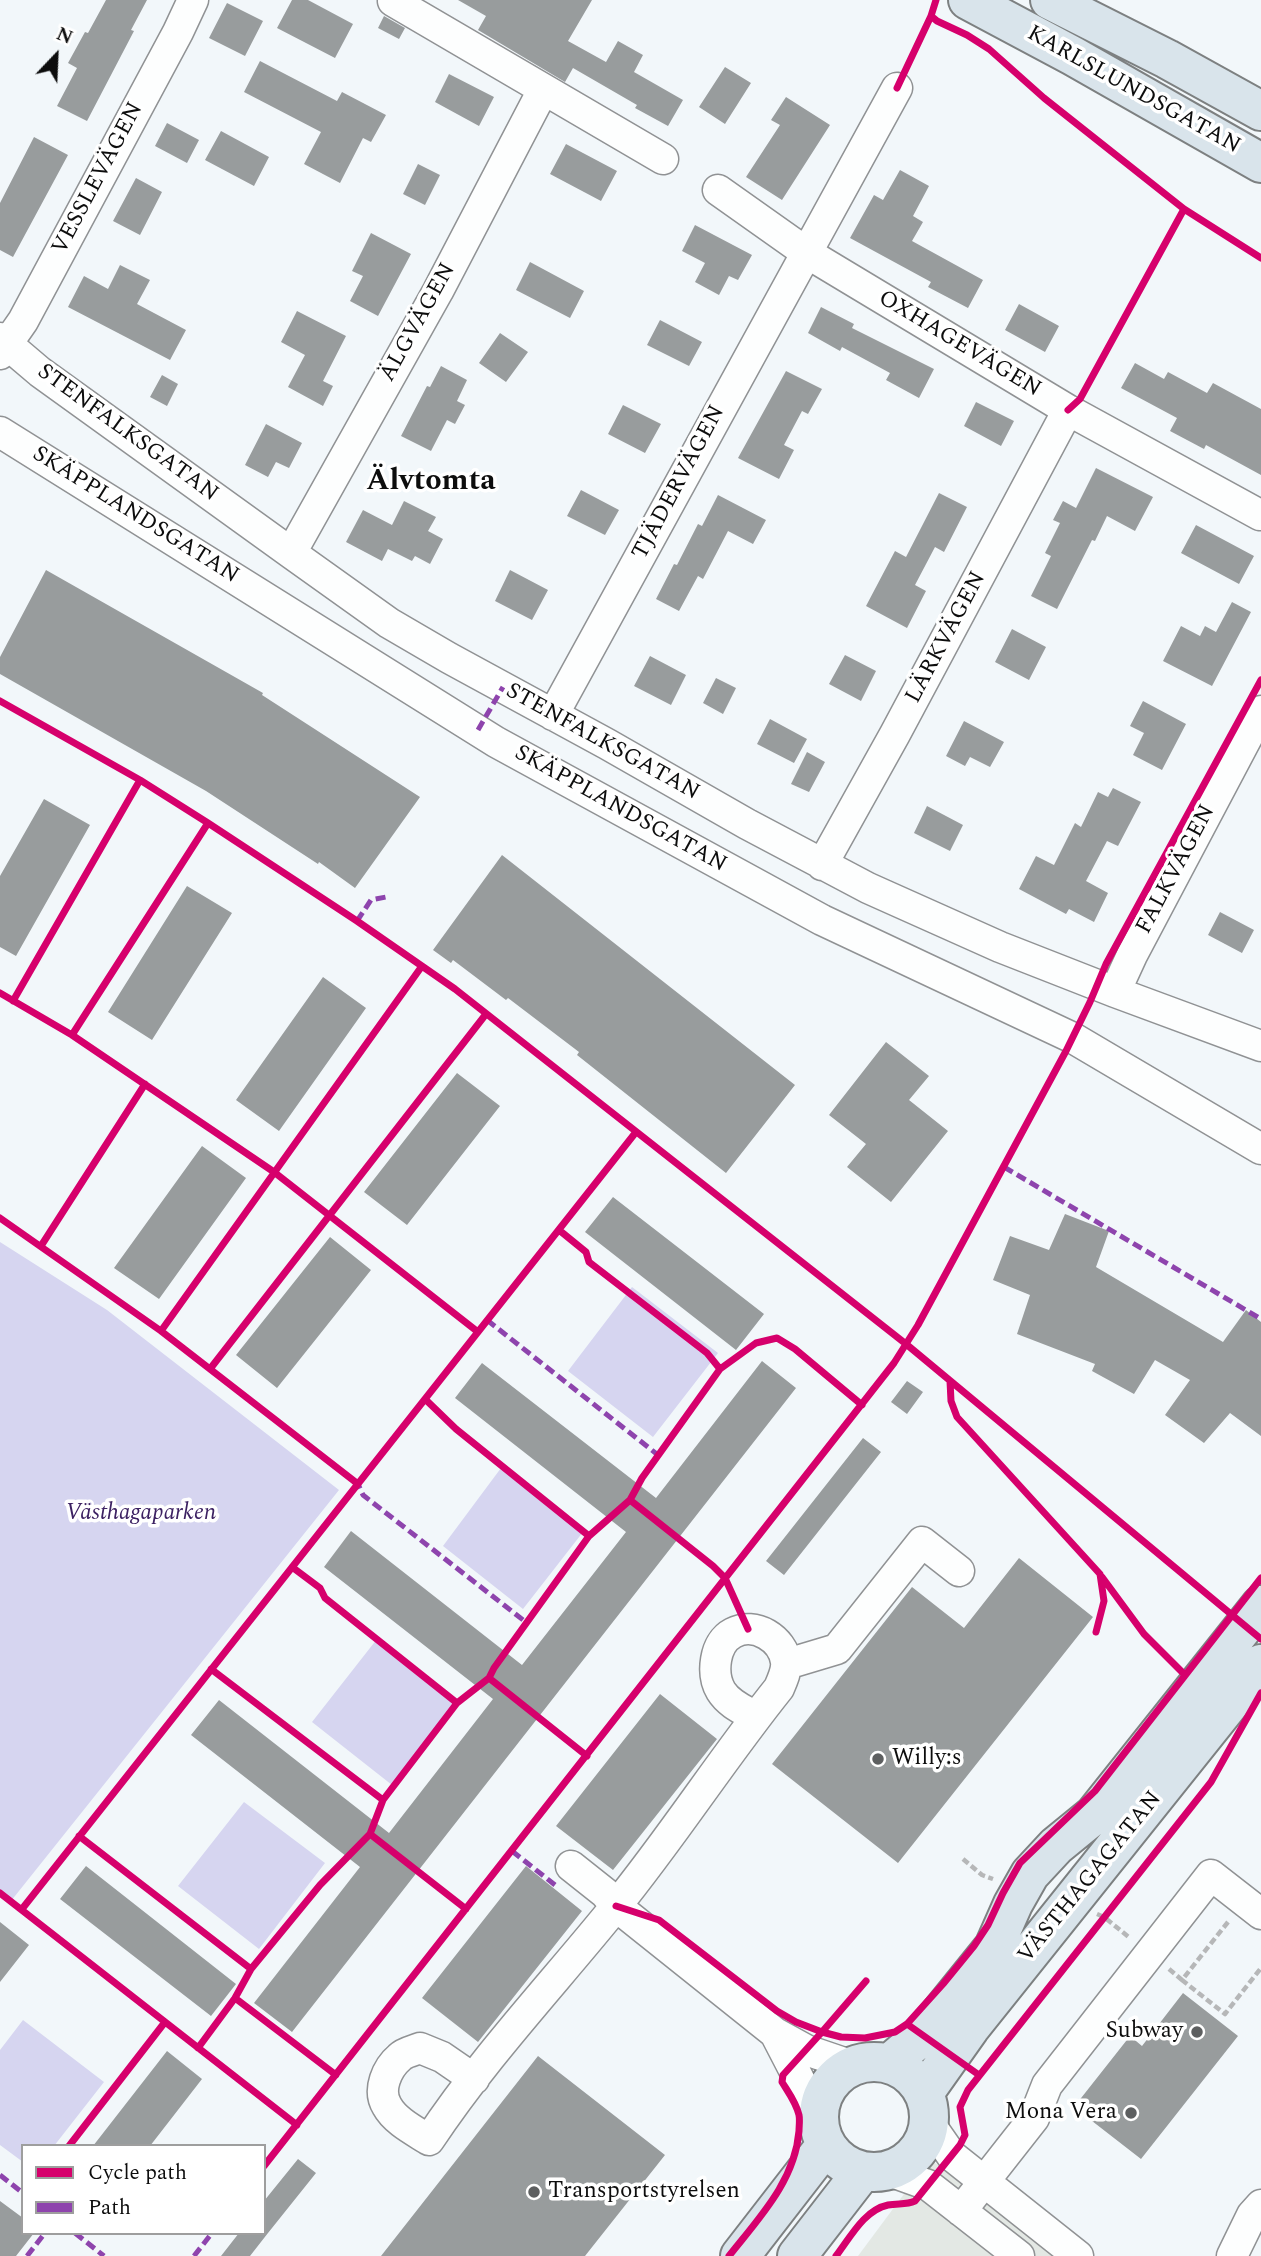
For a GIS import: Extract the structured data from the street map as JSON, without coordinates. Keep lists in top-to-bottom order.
{
  "streets": {
    "main road": ["KARLSLUNDSGATAN", "VÄSTHAGAGATAN"],
    "street": [
      "VESSLEVÄGEN",
      "ÄLGVÄGEN",
      "OXHAGEVÄGEN",
      "STENFALKSGATAN",
      "TJÄDERVÄGEN",
      "SKÄPPLANDSGATAN",
      "LÄRKVÄGEN",
      "FALKVÄGEN"
    ]
  },
  "crossings": [
    ["VESSLEVÄGEN", "STENFALKSGATAN"],
    ["ÄLGVÄGEN", "STENFALKSGATAN"],
    ["OXHAGEVÄGEN", "TJÄDERVÄGEN"],
    ["OXHAGEVÄGEN", "LÄRKVÄGEN"],
    ["STENFALKSGATAN", "TJÄDERVÄGEN"],
    ["STENFALKSGATAN", "LÄRKVÄGEN"],
    ["STENFALKSGATAN", "FALKVÄGEN"]
  ],
  "districts": ["Älvtomta"],
  "parks": ["Västhagaparken"],
  "places": [
    "Willy:s",
    "Subway",
    "Mona Vera",
    "Transportstyrelsen"
  ],
  "legend": ["Cycle path", "Path"],
  "north": "top right"
}
